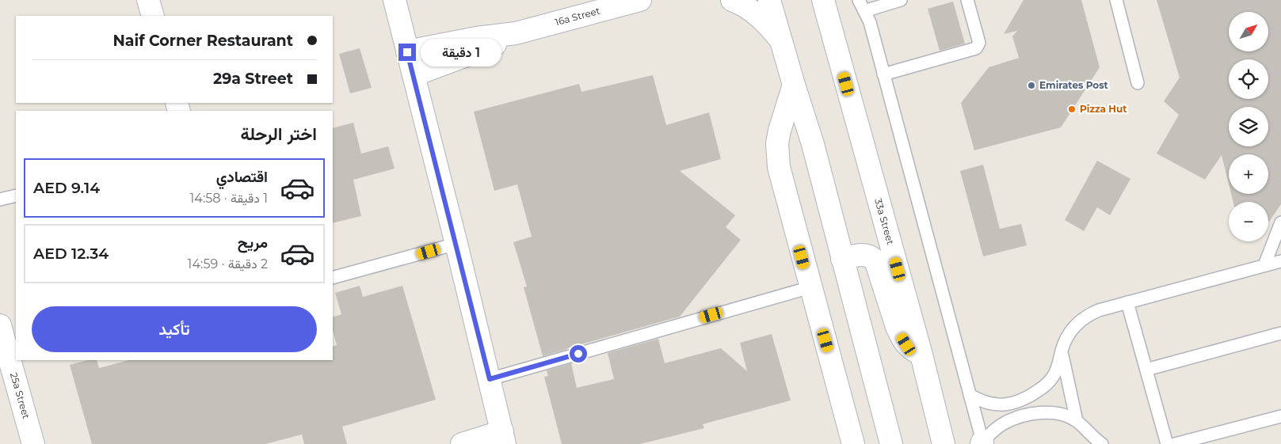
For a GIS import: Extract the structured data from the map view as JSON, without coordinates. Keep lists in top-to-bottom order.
{
  "streets": {
    "street": ["16a Street", "33a Street", "25a Street"]
  },
  "places": ["Emirates Post", "Pizza Hut"],
  "north": "top right",
  "page": {
    "map_buttons": ["+", "−"],
    "banner": ["Naif Corner Restaurant", "29a Street"],
    "bubble": "1 دقيقة",
    "heading": "اختر الرحلة",
    "list": [
      {
        "name": "اقتصادي",
        "note": "1 دقيقة · 14:58",
        "value": "AED 9.14"
      },
      {
        "name": "مريح",
        "note": "2 دقيقة · 14:59",
        "value": "AED 12.34"
      }
    ],
    "buttons": "تأكيد"
  }
}
